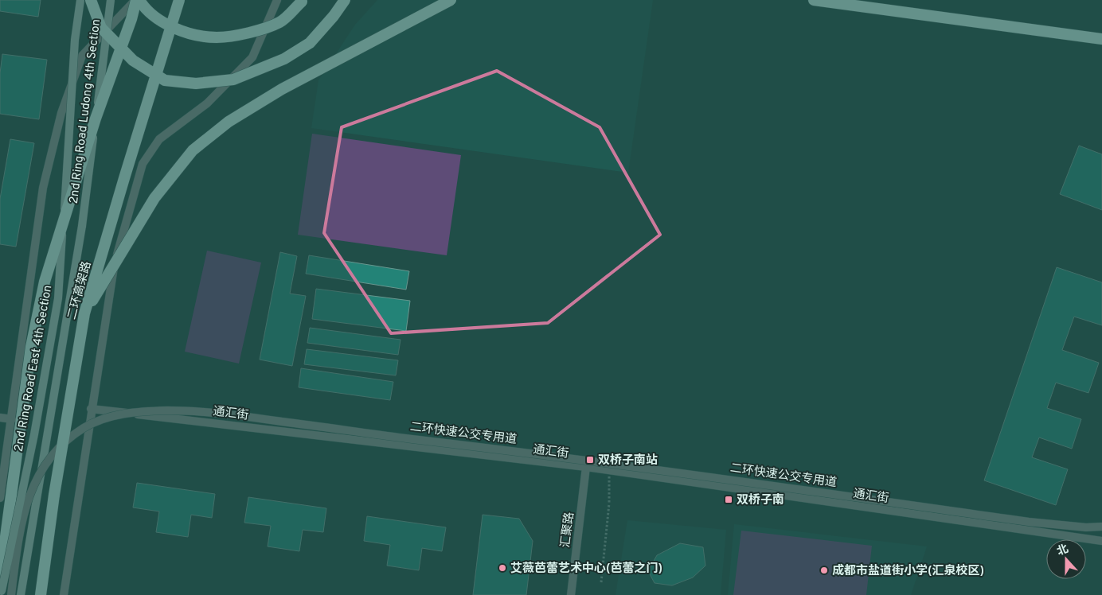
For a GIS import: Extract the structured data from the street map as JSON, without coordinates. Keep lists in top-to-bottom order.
{
  "streets": {
    "highway": ["二环高架路"],
    "main road": ["2nd Ring Road Ludong 4th Section", "2nd Ring Road East 4th Section"],
    "street": ["通汇街", "二环快速公交专用道", "汇聚路"]
  },
  "crossings": [
    ["通汇街", "汇聚路"]
  ],
  "places": {
    "transit": ["双桥子南站", "双桥子南"],
    "other": ["艾薇芭蕾艺术中心(芭蕾之门)", "成都市盐道街小学(汇泉校区)"]
  },
  "north": "top"
}
